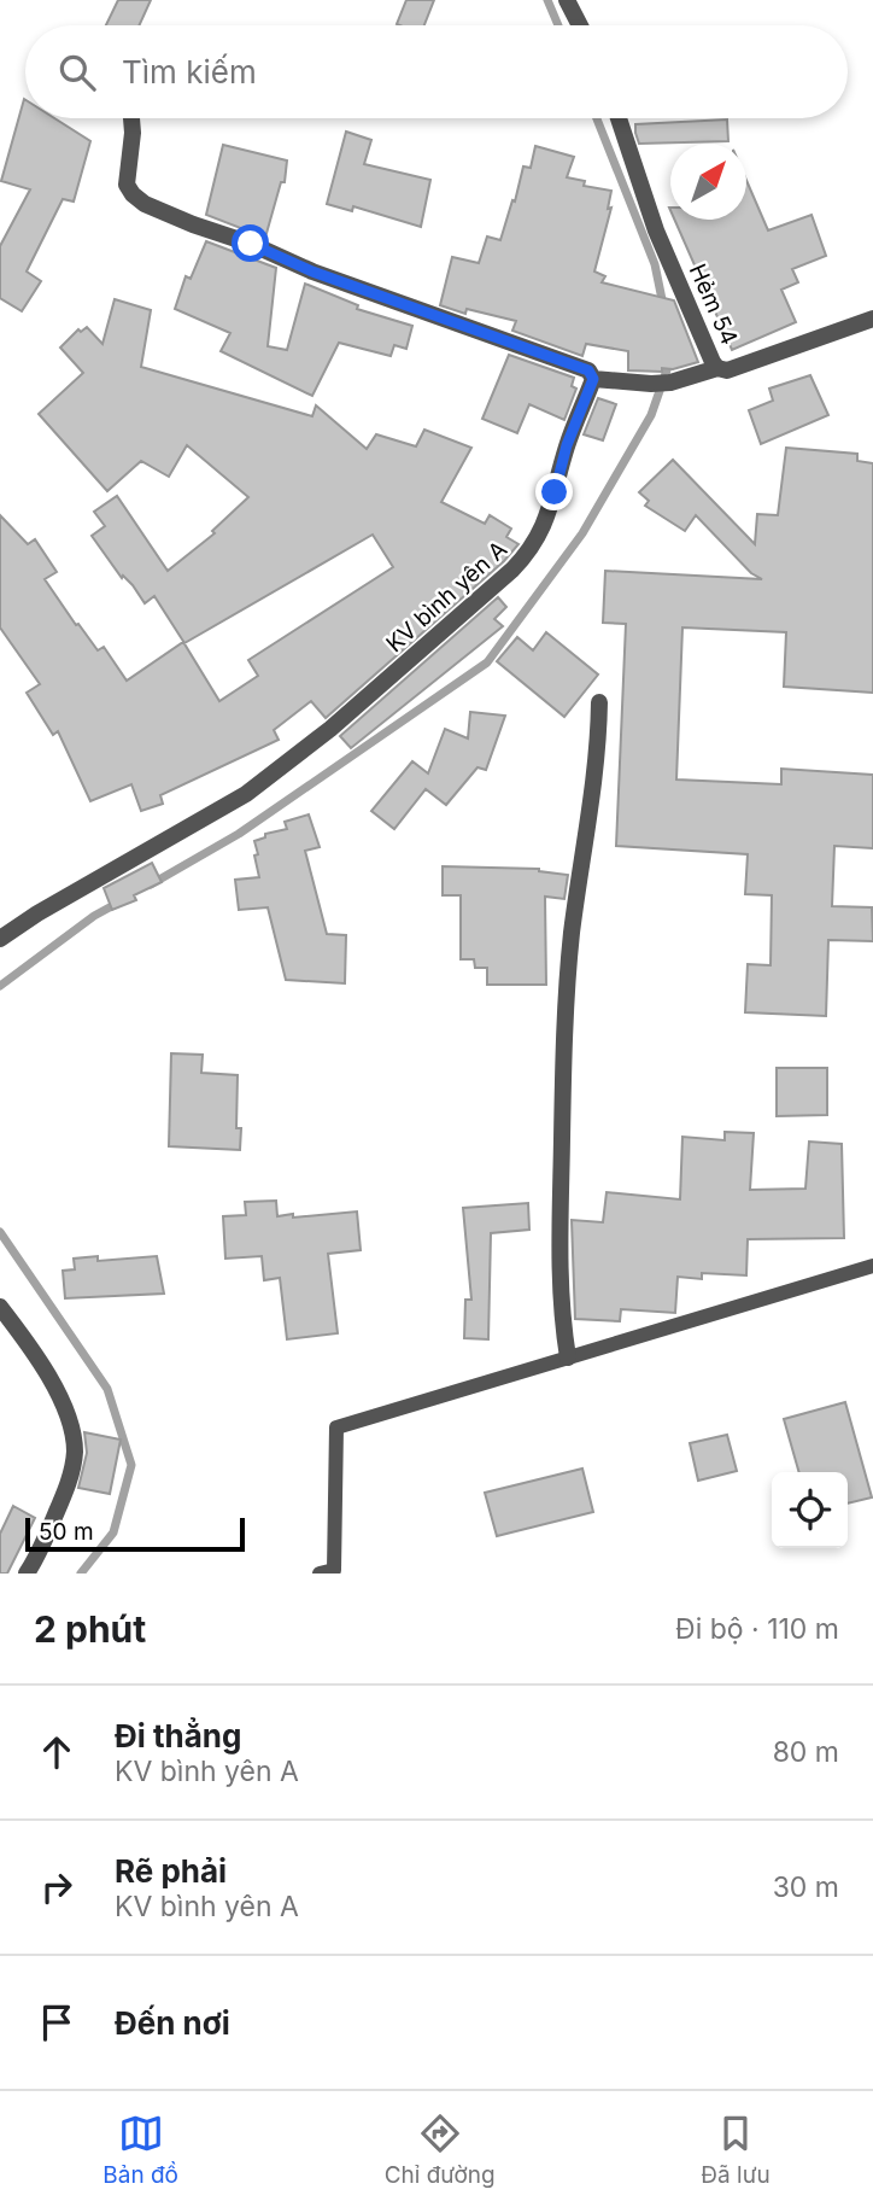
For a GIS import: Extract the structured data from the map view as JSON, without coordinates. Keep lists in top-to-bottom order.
{
  "streets": {
    "street": ["Hẻm 54", "KV bình yên A"]
  },
  "scale_bar": "50 m",
  "north": "top right",
  "page": {
    "search": "Tìm kiếm",
    "scale": "50 m",
    "heading": ["2 phút", "Đi bộ · 110 m"],
    "list": [
      ["Đi thẳng", "KV bình yên A", "80 m"],
      ["Rẽ phải", "KV bình yên A", "30 m"],
      "Đến nơi"
    ],
    "nav": ["Bản đồ", "Chỉ đường", "Đã lưu"]
  }
}
